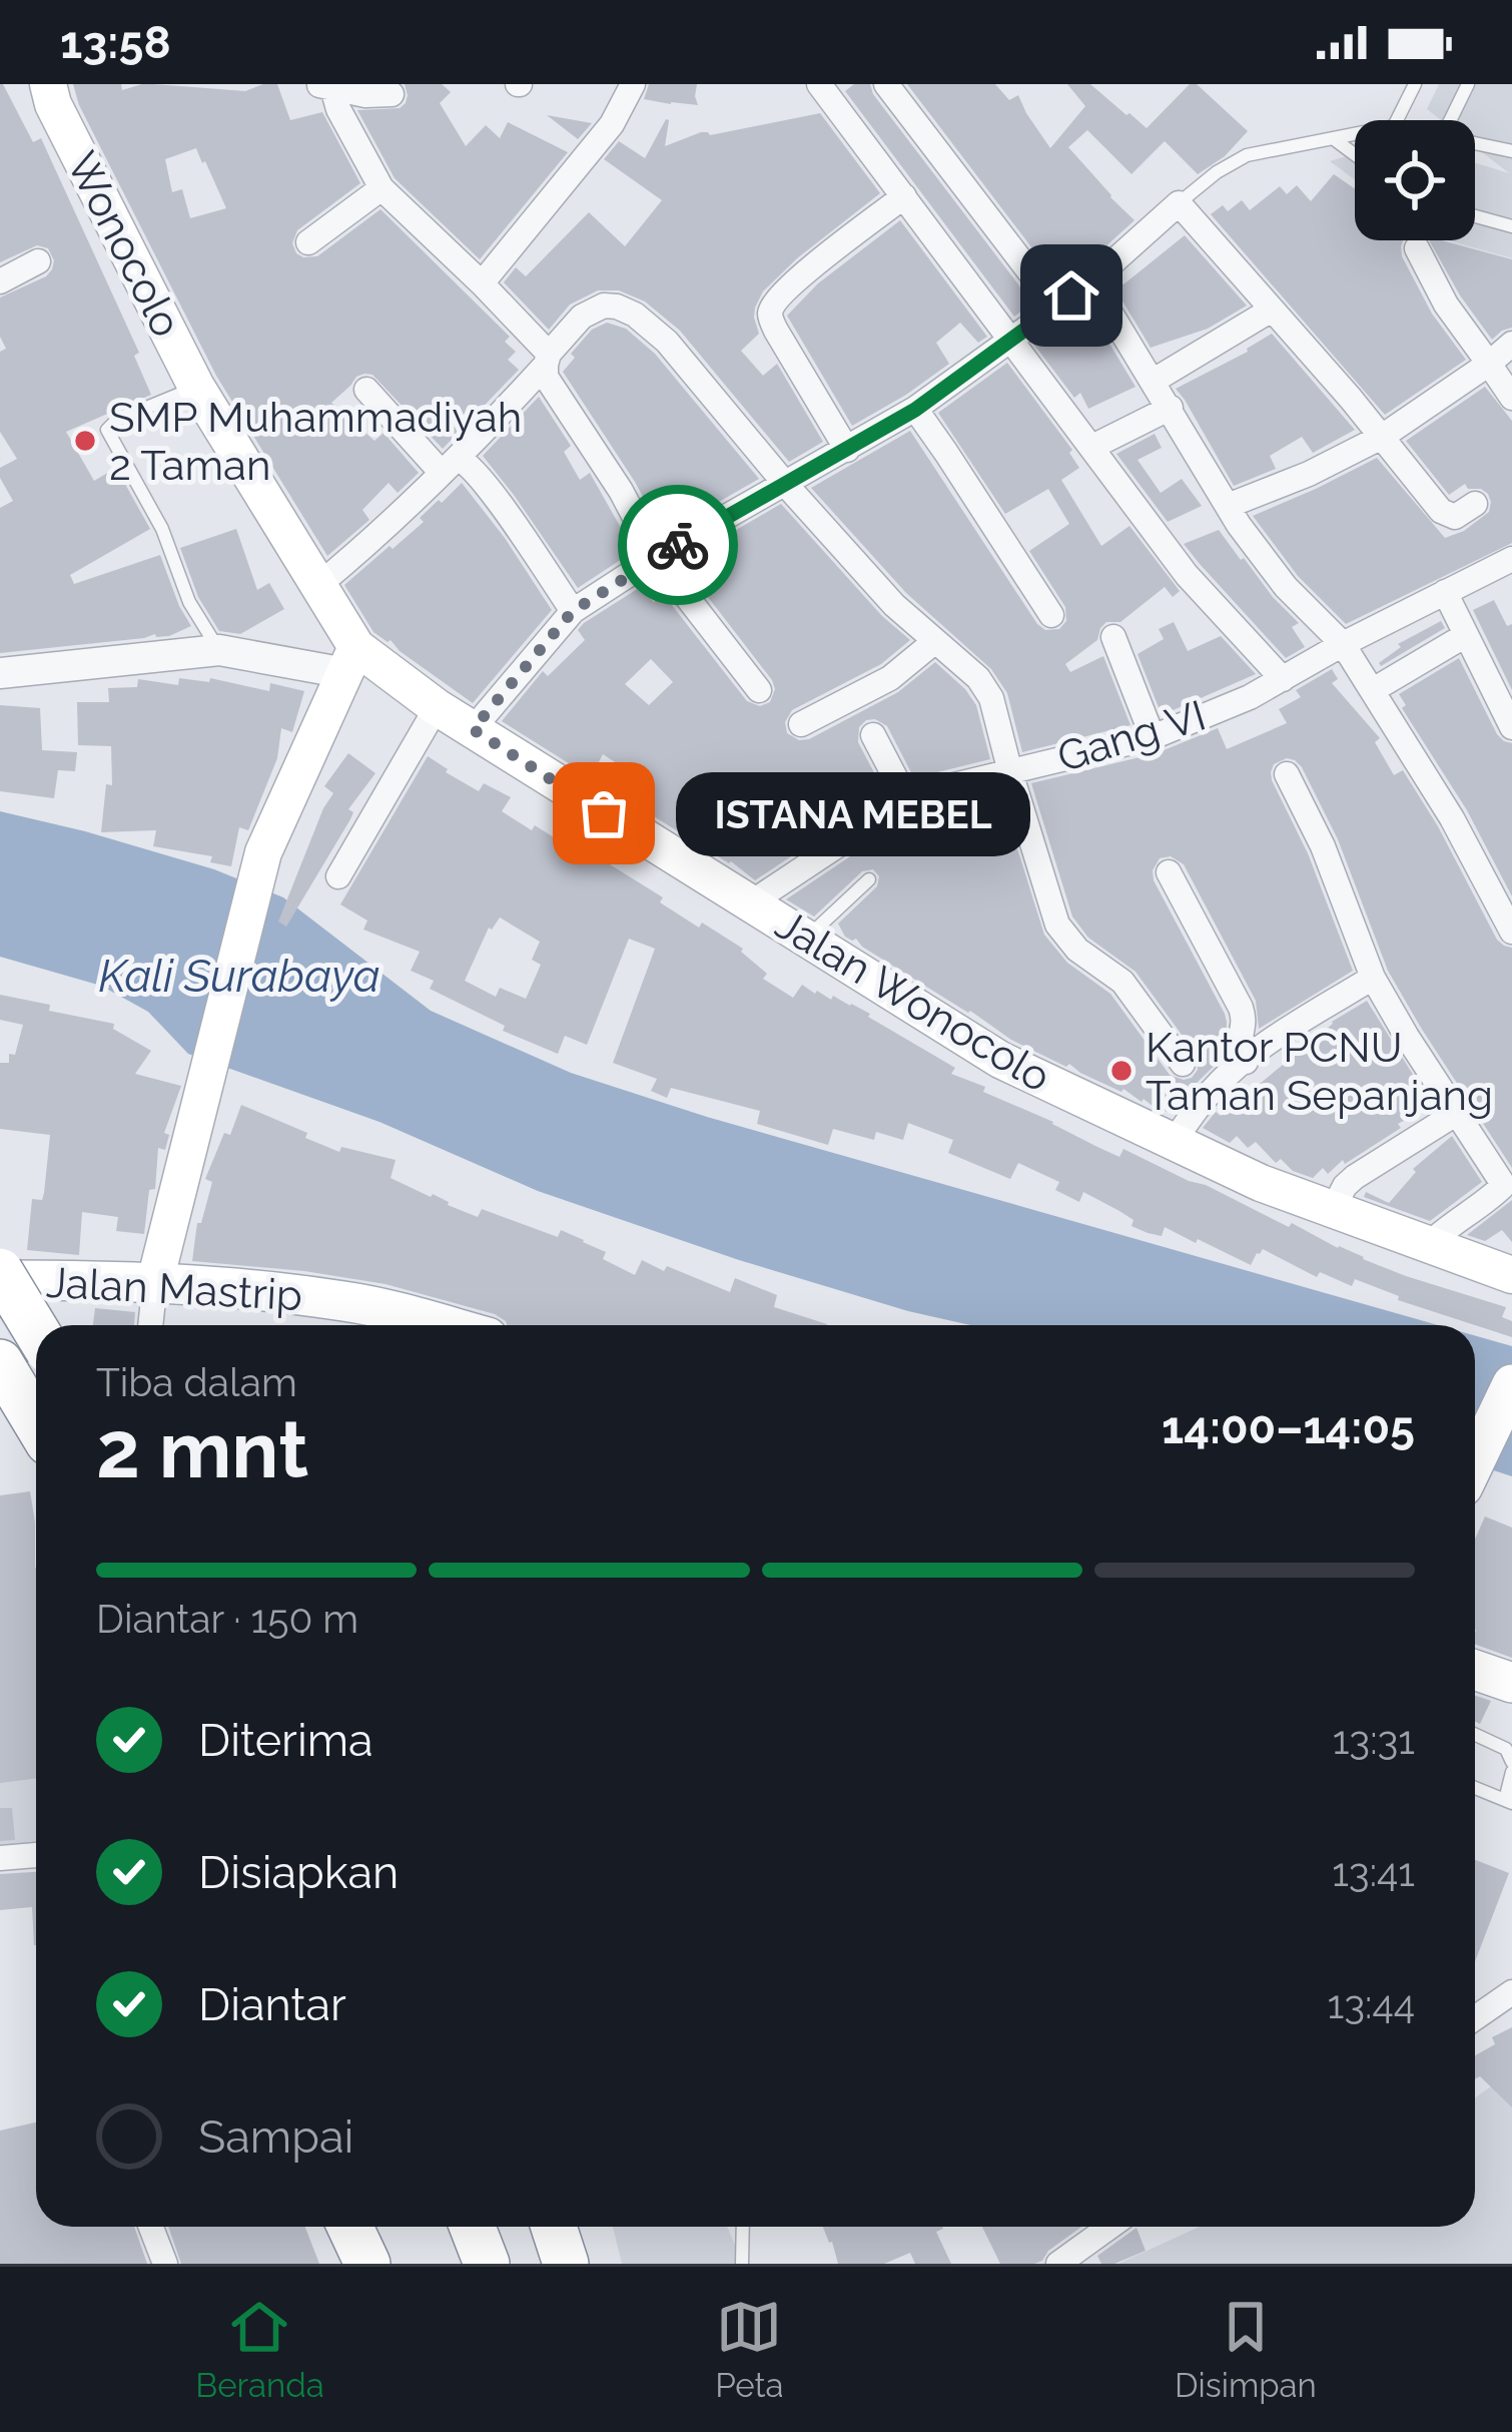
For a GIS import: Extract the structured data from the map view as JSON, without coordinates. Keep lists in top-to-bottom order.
{
  "streets": {
    "main road": ["Wonocolo", "Jalan Wonocolo", "Jalan Mastrip"],
    "street": ["Gang VI"]
  },
  "crossings": [
    ["Wonocolo", "Jalan Wonocolo"],
    ["Gang VI", "Jalan Wonocolo"]
  ],
  "water": ["Kali Surabaya"],
  "places": ["SMP Muhammadiyah 2 Taman", "ISTANA MEBEL", "Kantor PCNU Taman Sepanjang"],
  "page": {
    "status": "13:58",
    "bubble": "ISTANA MEBEL",
    "heading": ["2 mnt", "Tiba dalam", "14:00–14:05"],
    "bar": "Diantar · 150 m",
    "list": [
      ["Diterima", "13:31"],
      ["Disiapkan", "13:41"],
      ["Diantar", "13:44"],
      "Sampai"
    ],
    "tabs": ["Beranda", "Peta", "Disimpan"]
  }
}
